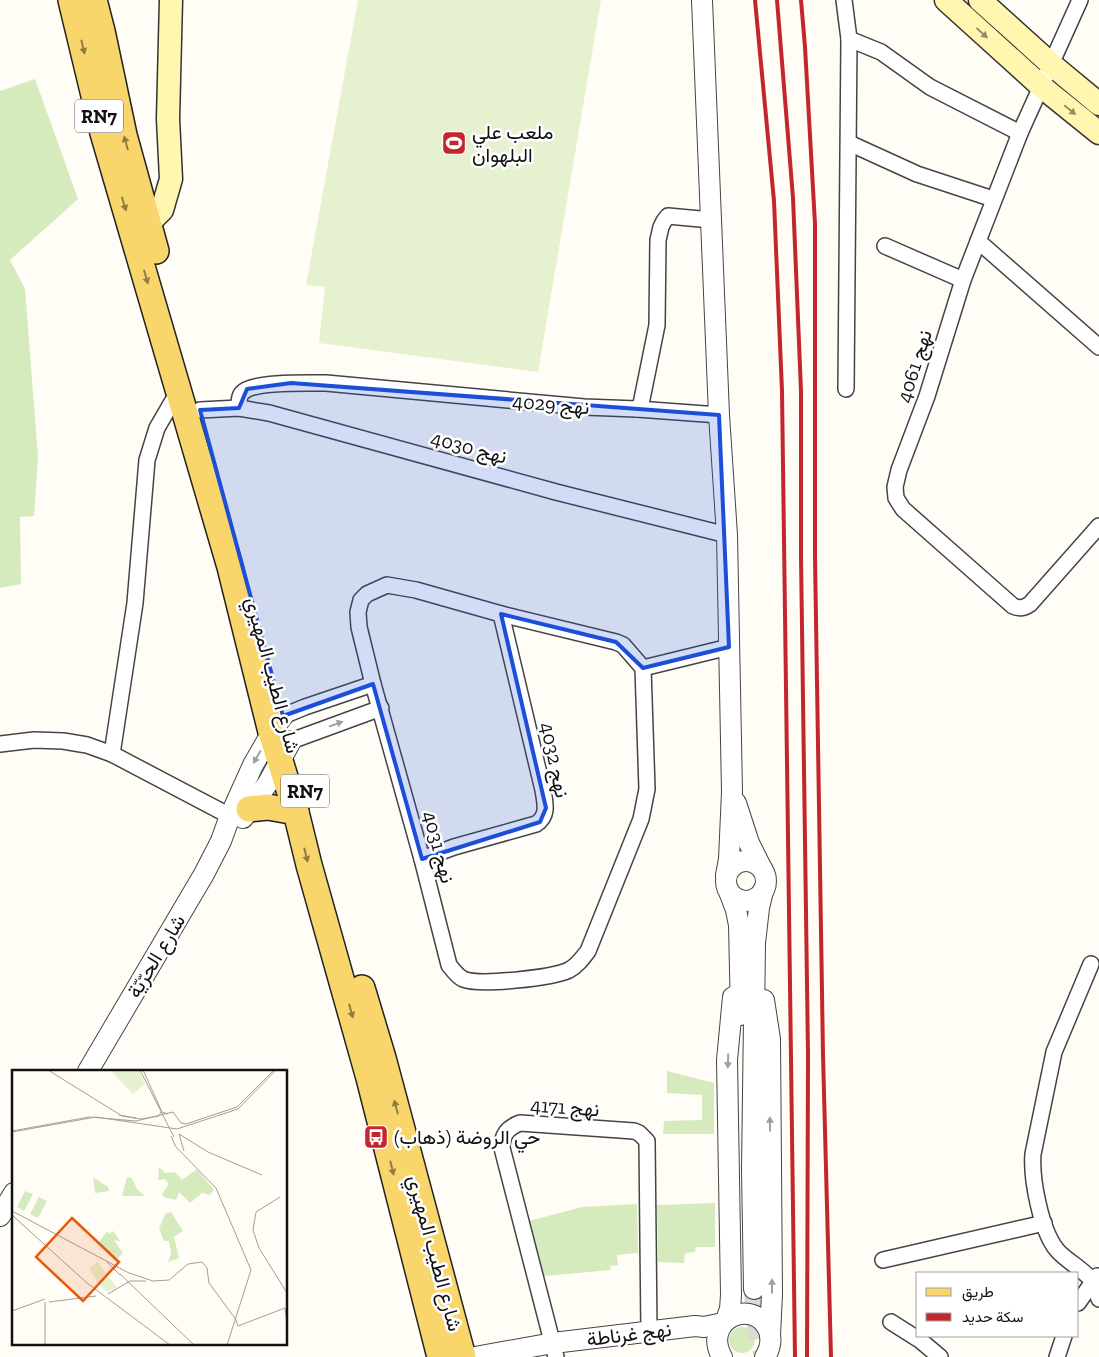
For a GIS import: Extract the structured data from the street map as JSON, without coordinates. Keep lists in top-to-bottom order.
{
  "streets": {
    "main road": ["RN7", "شارع الطيب المهيري"],
    "street": [
      "نهج 4061",
      "نهج 4029",
      "نهج 4030",
      "نهج 4032",
      "نهج 4031",
      "شارع الحرّيّة",
      "نهج 4171",
      "نهج غرناطة"
    ]
  },
  "crossings": [
    ["RN7", "شارع الطيب المهيري"],
    ["نهج 4029", "نهج 4030"],
    ["نهج 4030", "شارع الطيب المهيري"],
    ["شارع الطيب المهيري", "شارع الحرّيّة"],
    ["نهج 4032", "نهج 4031"],
    ["نهج 4171", "نهج غرناطة"]
  ],
  "places": {
    "sports": ["ملعب علي البلهوان"],
    "bus stop": ["حي الروضة (ذهاب)"]
  },
  "legend": ["طريق", "سكة حديد"]
}
